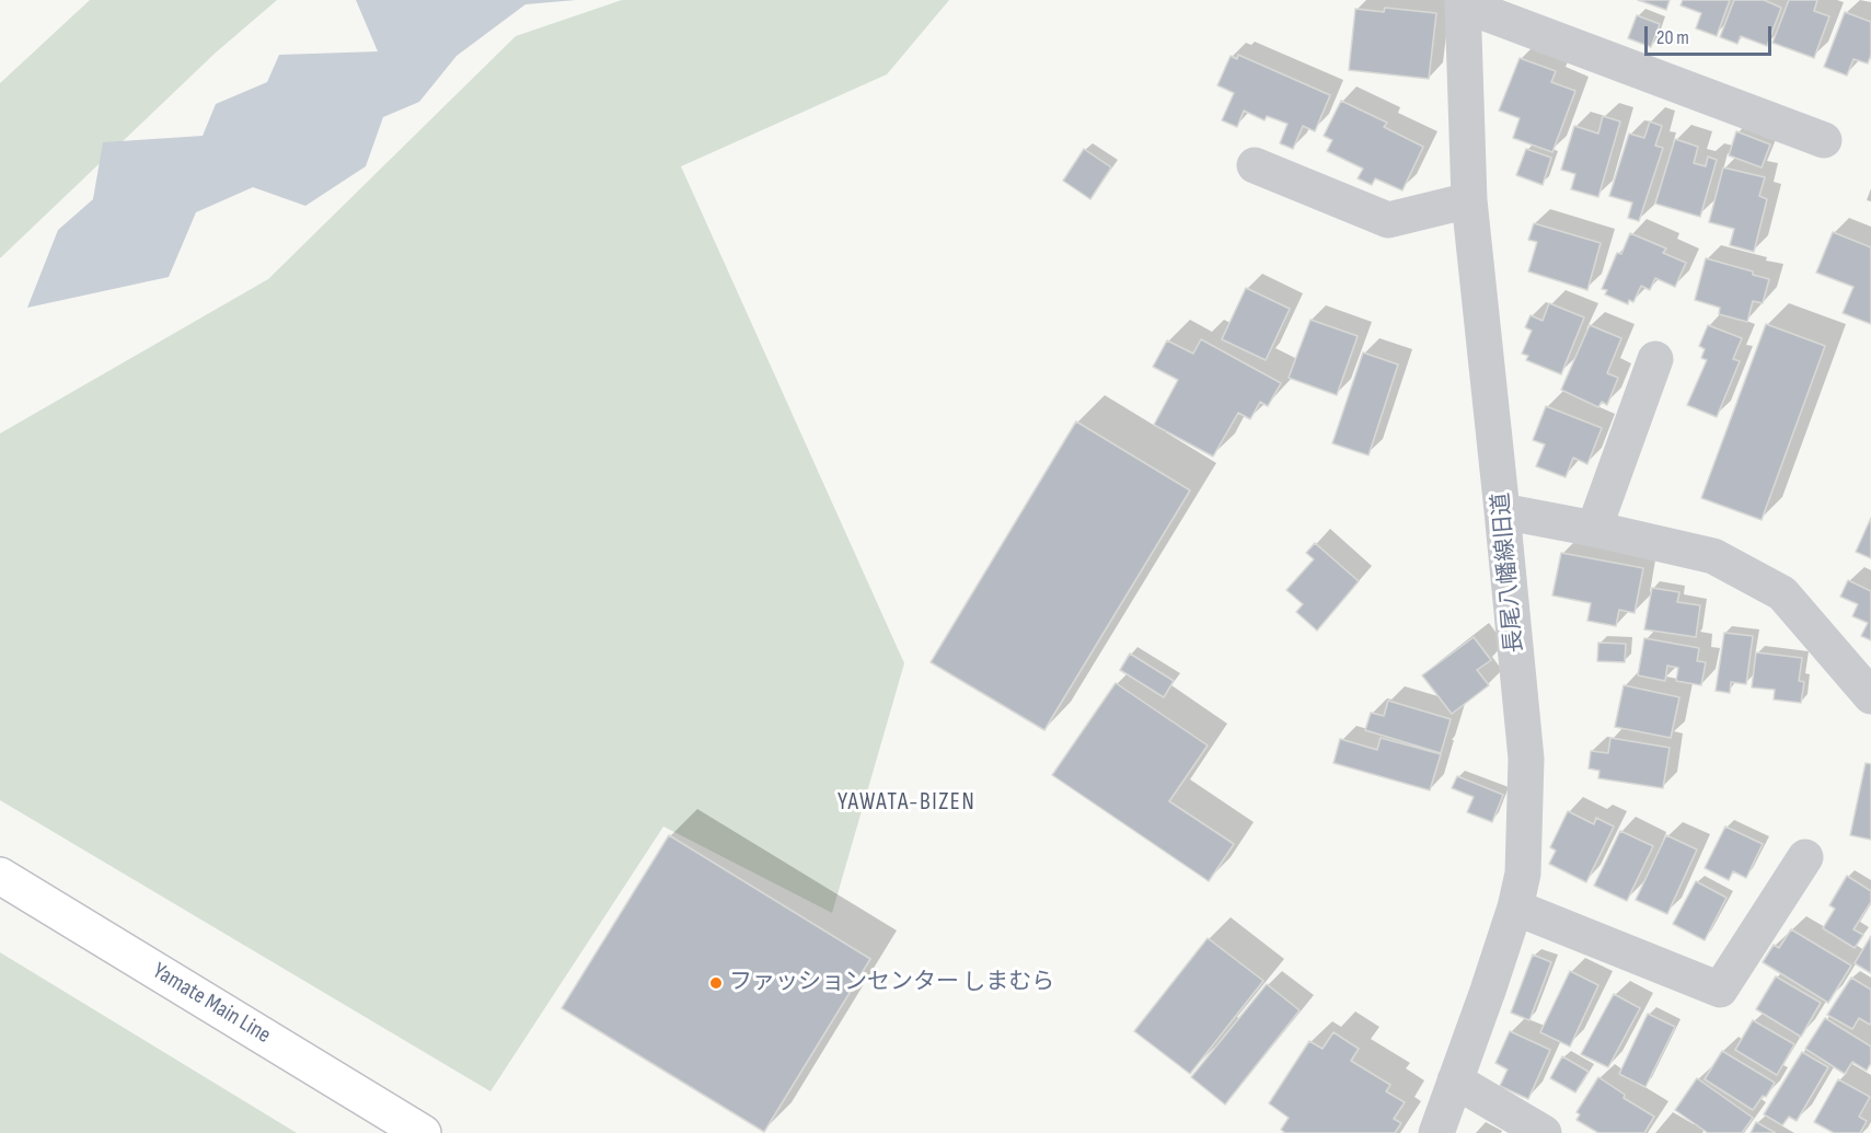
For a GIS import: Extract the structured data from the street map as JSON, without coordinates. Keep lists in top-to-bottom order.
{
  "streets": {
    "main road": ["Yamate Main Line"],
    "street": ["長尾八幡線旧道"]
  },
  "districts": ["YAWATA-BIZEN"],
  "places": ["ファッションセンター しまむら"],
  "scale_bar": "20 m"
}
